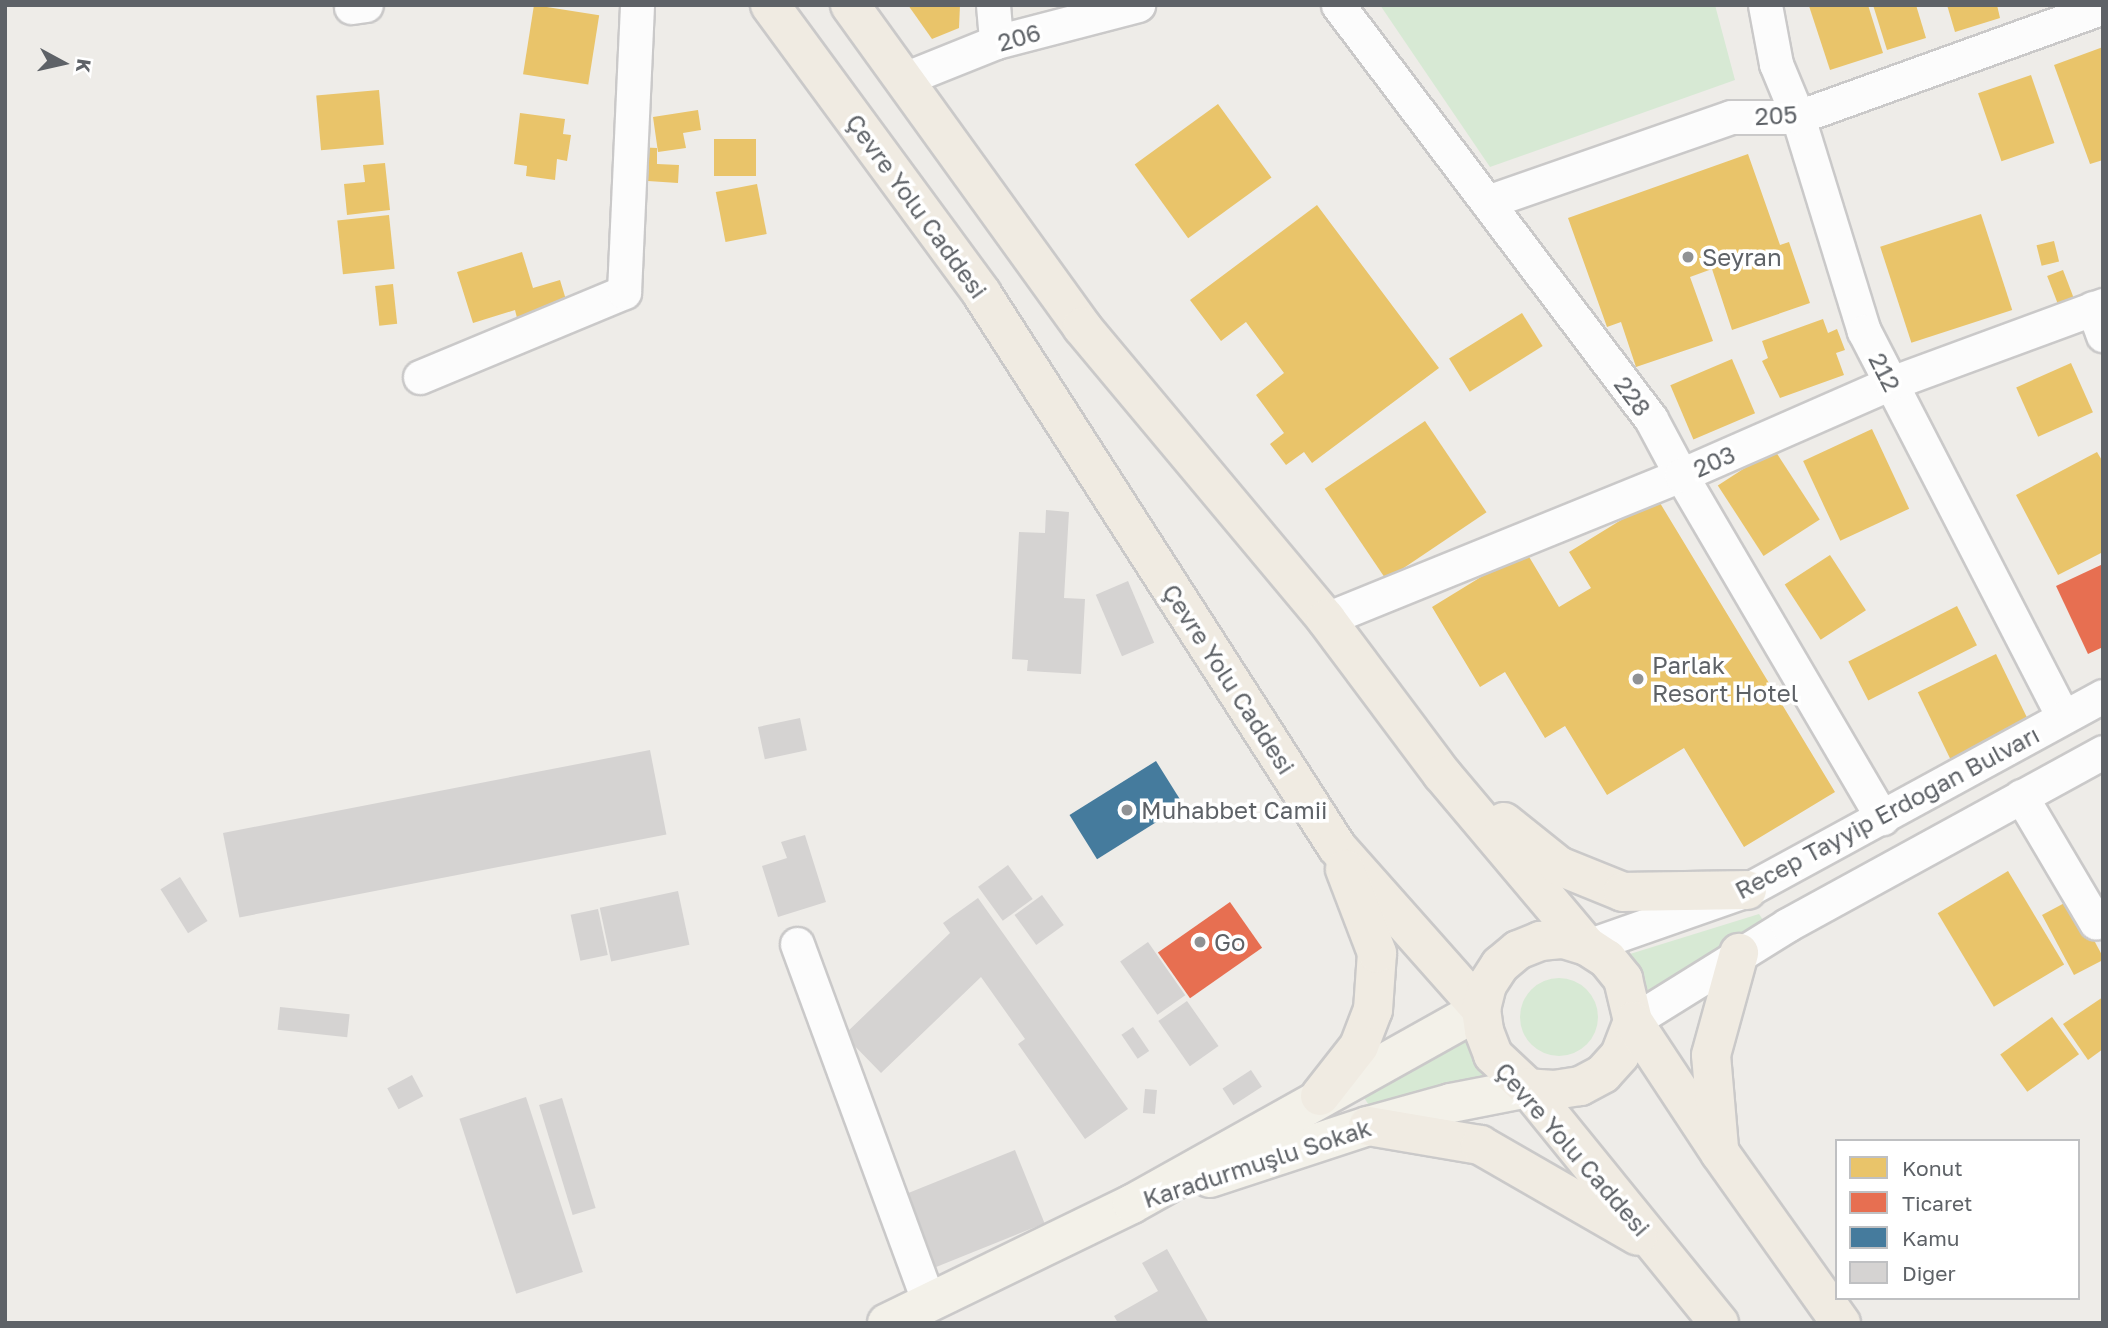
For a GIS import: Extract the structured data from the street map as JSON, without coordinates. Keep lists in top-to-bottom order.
{
  "streets": {
    "highway": ["Çevre Yolu Caddesi"],
    "main road": ["Karadurmuşlu Sokak"],
    "street": [
      "206",
      "205",
      "212",
      "228",
      "203",
      "Recep Tayyip Erdoğan Bulvarı"
    ]
  },
  "crossings": [
    ["205", "212"],
    ["205", "228"],
    ["Çevre Yolu Caddesi", "Recep Tayyip Erdoğan Bulvarı"],
    ["Çevre Yolu Caddesi", "Karadurmuşlu Sokak"],
    ["212", "203"],
    ["212", "Recep Tayyip Erdoğan Bulvarı"],
    ["228", "203"],
    ["228", "Recep Tayyip Erdoğan Bulvarı"],
    ["Recep Tayyip Erdoğan Bulvarı", "Karadurmuşlu Sokak"]
  ],
  "places": [
    "Seyran",
    "Parlak Resort Hotel",
    "Muhabbet Camii",
    "Go"
  ],
  "legend": [
    "Konut",
    "Ticaret",
    "Kamu",
    "Diğer"
  ],
  "north": "right"
}
